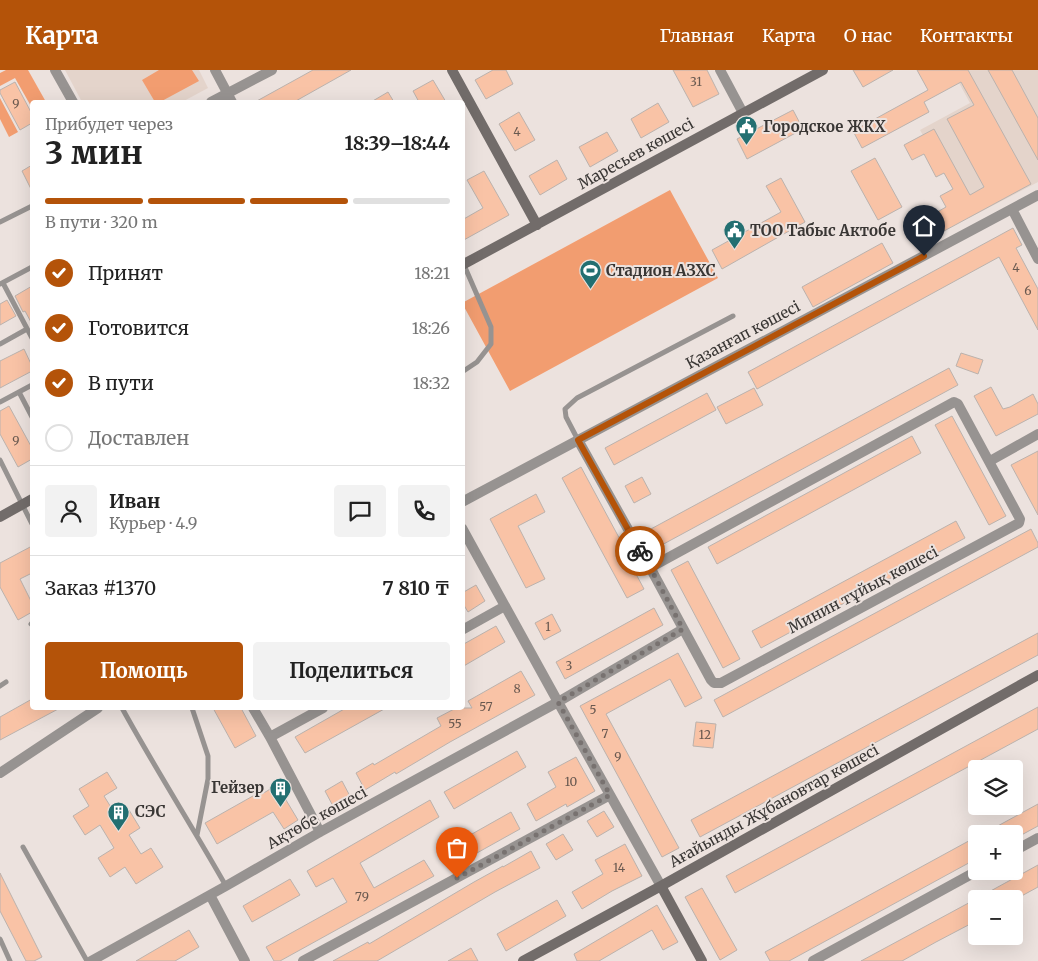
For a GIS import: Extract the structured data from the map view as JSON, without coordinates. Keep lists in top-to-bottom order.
{
  "streets": {
    "street": [
      "Маресьев көшесі",
      "Қазанғап көшесі",
      "Минин тұйық көшесі",
      "Ағайынды Жұбановтар көшесі",
      "Ақтөбе көшесі"
    ]
  },
  "crossings": [
    ["Қазанғап көшесі", "Минин тұйық көшесі"]
  ],
  "places": {
    "public building": ["Городское ЖКХ", "ТОО Табыс Актобе"],
    "sports": ["Стадион АЗХС"],
    "building": ["Гейзер", "СЭС"]
  },
  "house_numbers": [
    "31",
    "9",
    "4",
    "4",
    "6",
    "9",
    "1",
    "3",
    "8",
    "57",
    "5",
    "55",
    "7",
    "12",
    "9",
    "10",
    "14",
    "79"
  ],
  "page": {
    "header": "Карта",
    "nav": [
      "Главная",
      "Карта",
      "О нас",
      "Контакты"
    ],
    "heading": ["3 мин", "Прибудет через", "18:39–18:44"],
    "panel": [
      "Иван",
      "Курьер · 4.9",
      "Заказ #1370",
      "7 810 ₸"
    ],
    "bar": "В пути · 320 m",
    "list": [
      ["Принят", "18:21"],
      ["Готовится", "18:26"],
      ["В пути", "18:32"],
      "Доставлен"
    ],
    "buttons": ["Помощь", "Поделиться"],
    "map_buttons": ["+", "−"]
  }
}
